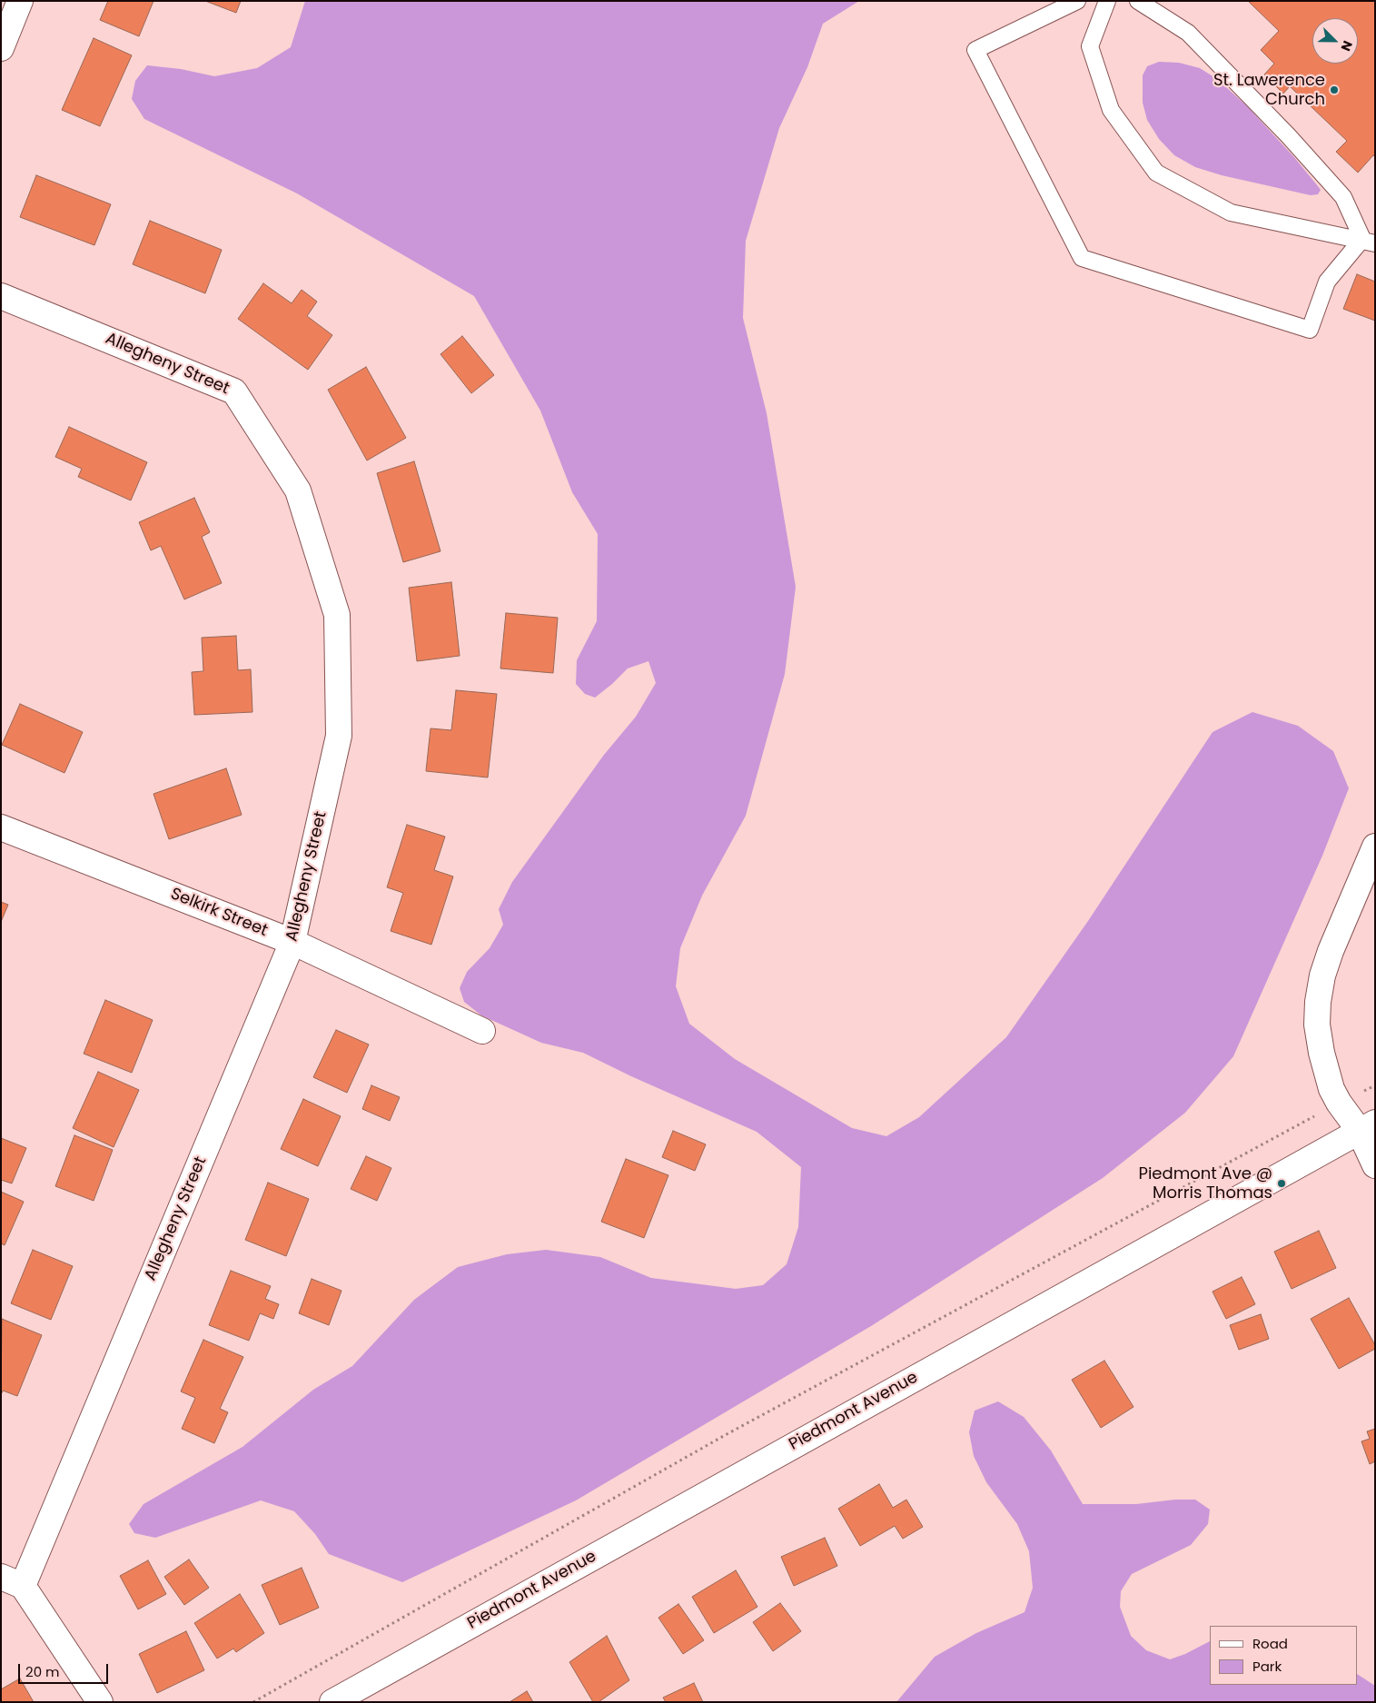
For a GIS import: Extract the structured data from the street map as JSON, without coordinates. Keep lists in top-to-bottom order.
{
  "streets": {
    "street": ["Allegheny Street", "Selkirk Street", "Piedmont Avenue"]
  },
  "crossings": [
    ["Allegheny Street", "Selkirk Street"]
  ],
  "places": ["St. Lawerence Church", "Piedmont Ave @ Morris Thomas"],
  "legend": ["Road", "Park"],
  "scale_bar": "20 m",
  "north": "bottom right"
}
